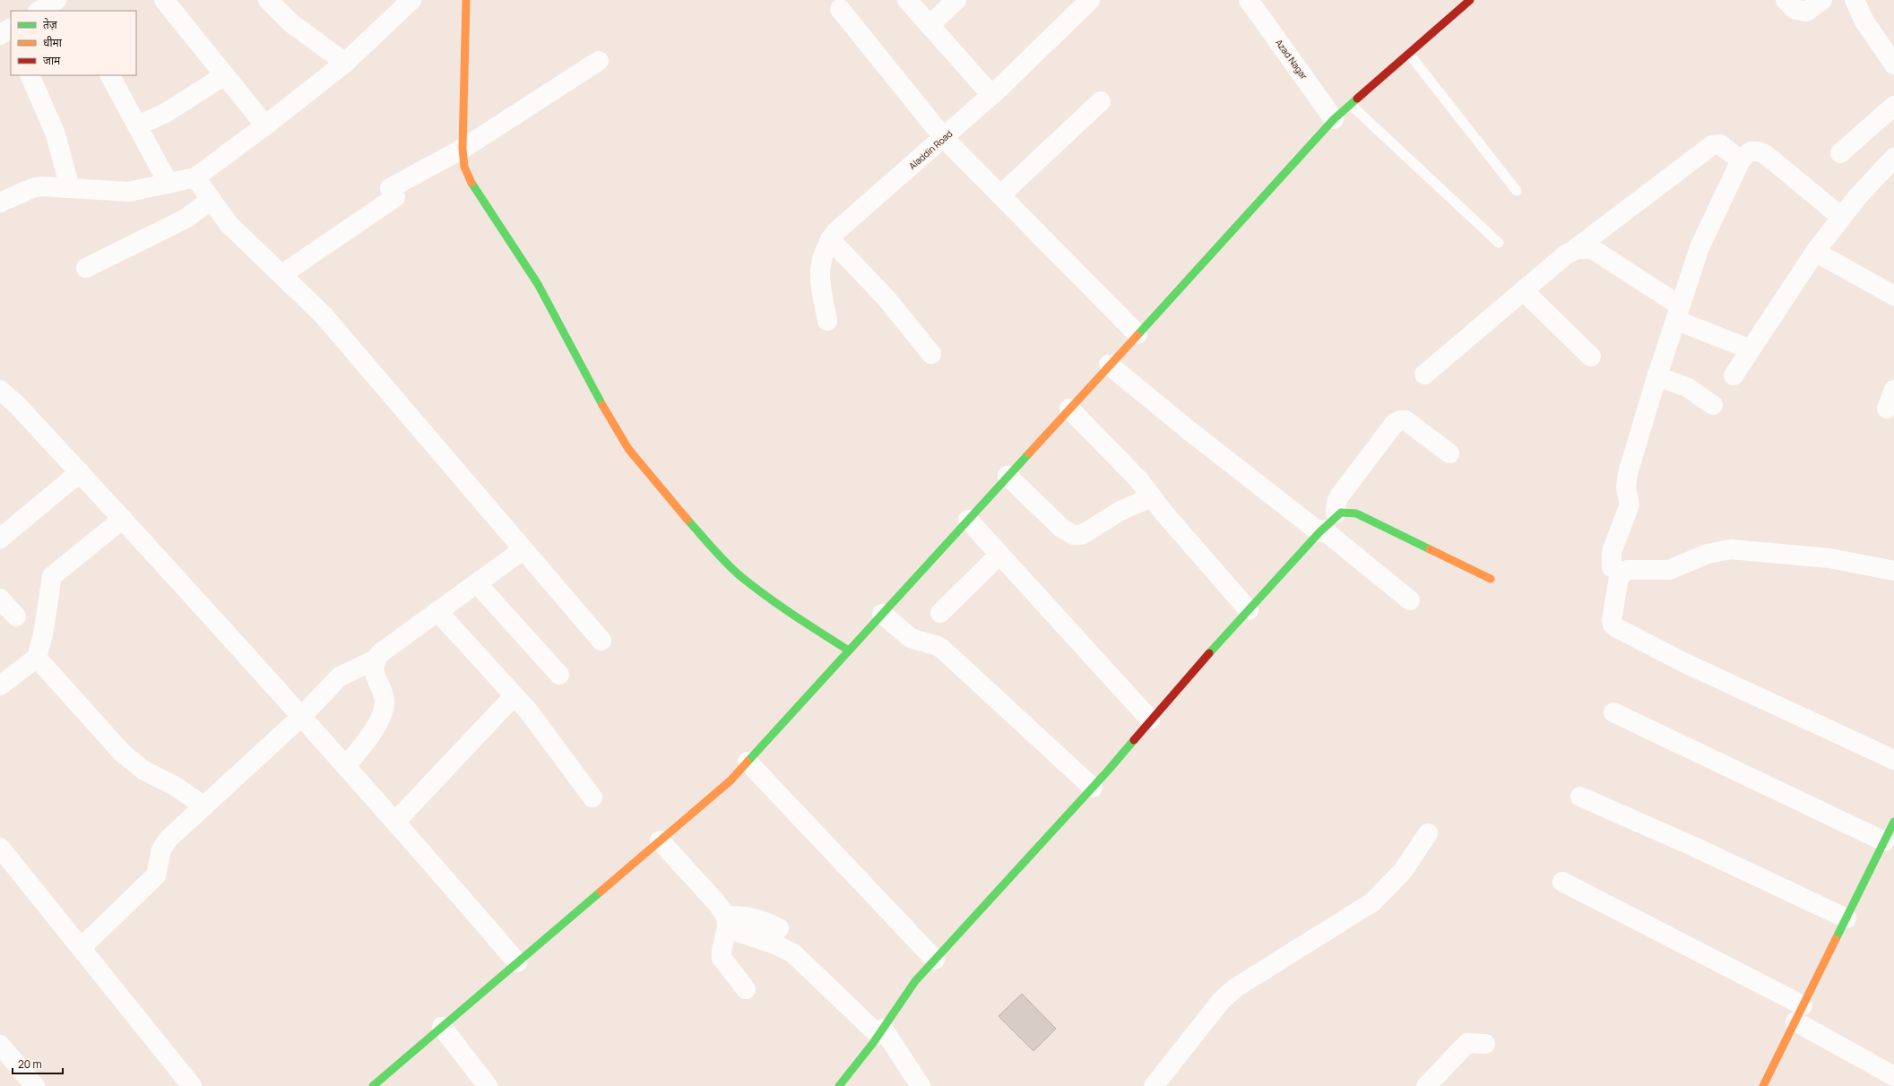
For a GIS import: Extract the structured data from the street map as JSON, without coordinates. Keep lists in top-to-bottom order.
{
  "streets": {
    "street": ["Azad Nagar", "Aladdin Road"]
  },
  "legend": ["तेज़", "धीमा", "जाम"],
  "scale_bar": "20 m"
}
